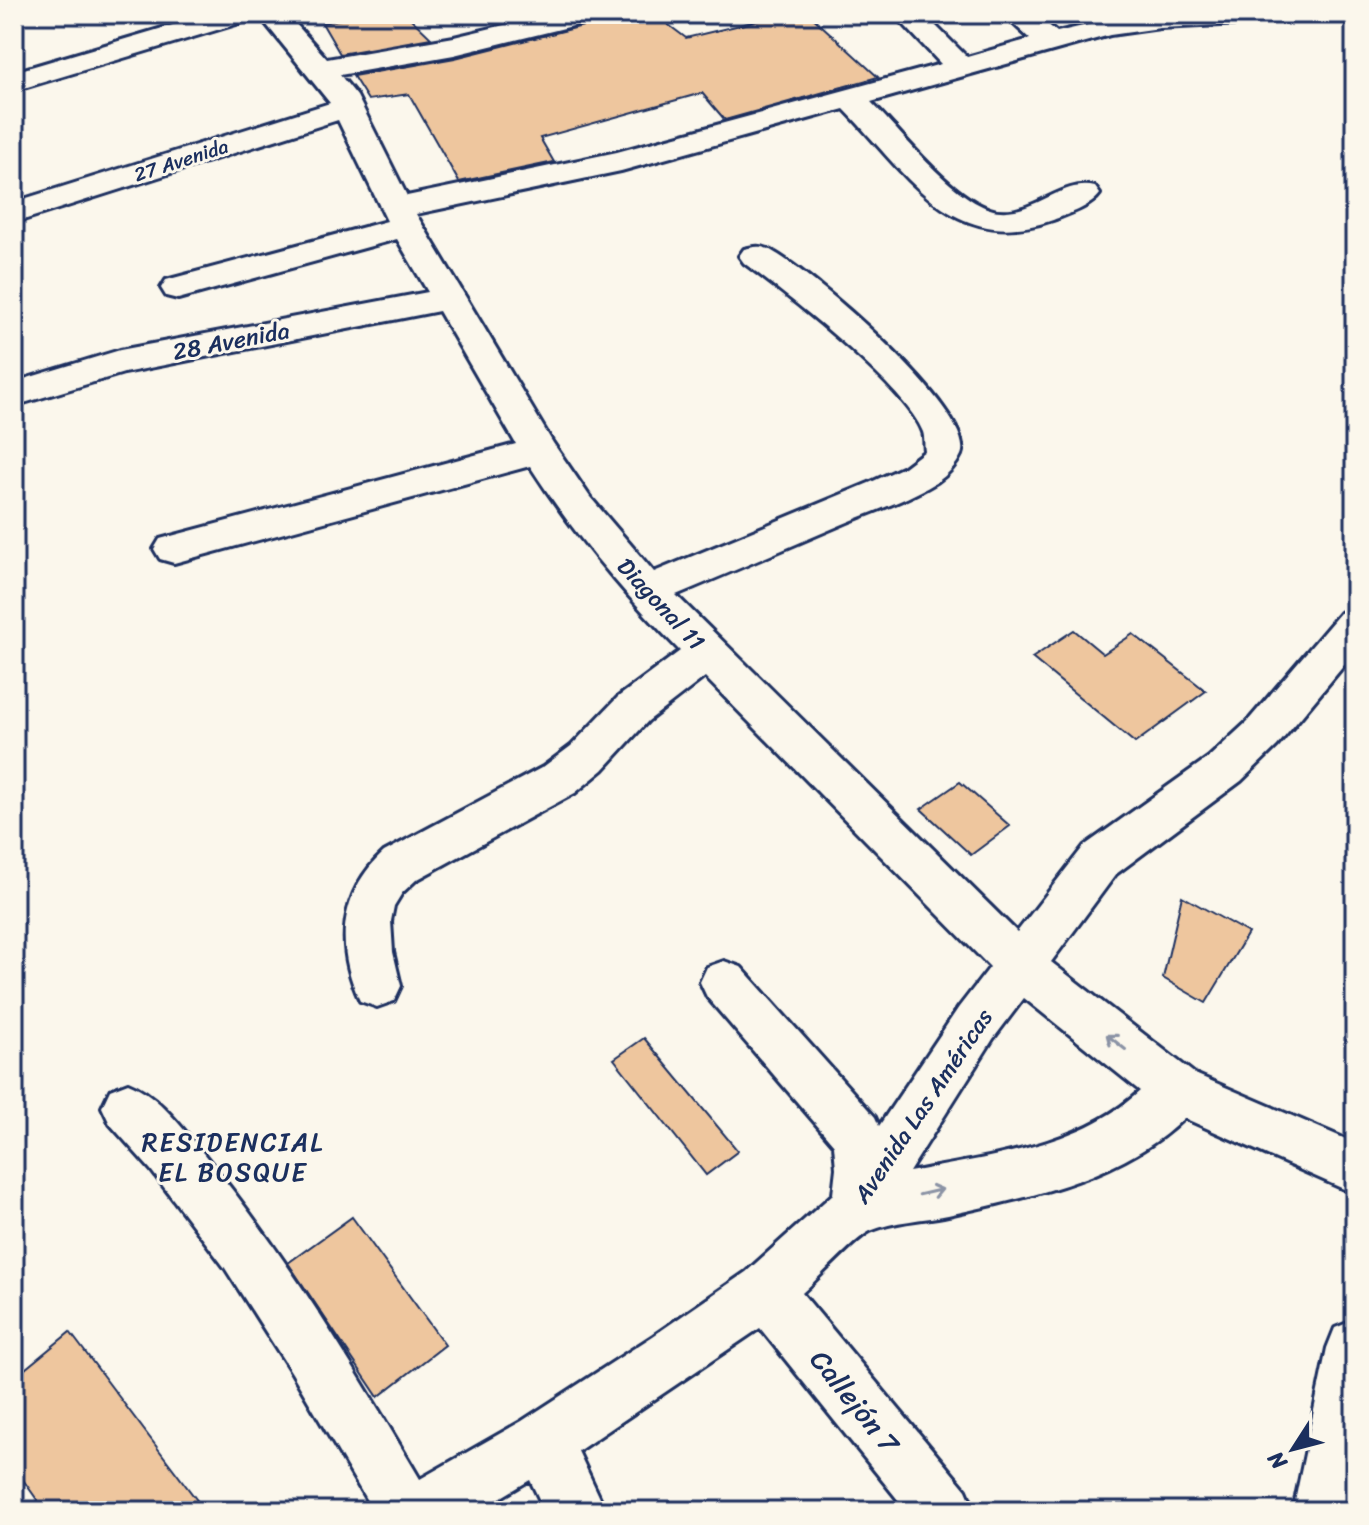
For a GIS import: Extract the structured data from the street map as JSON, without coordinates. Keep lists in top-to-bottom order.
{
  "streets": {
    "street": [
      "27 Avenida",
      "28 Avenida",
      "Diagonal 11",
      "Avenida Las Américas",
      "Callejón 7"
    ]
  },
  "crossings": [
    ["27 Avenida", "Diagonal 11"],
    ["28 Avenida", "Diagonal 11"],
    ["Diagonal 11", "Avenida Las Américas"],
    ["Avenida Las Américas", "Callejón 7"]
  ],
  "districts": ["RESIDENCIAL EL BOSQUE"],
  "north": "bottom left"
}
